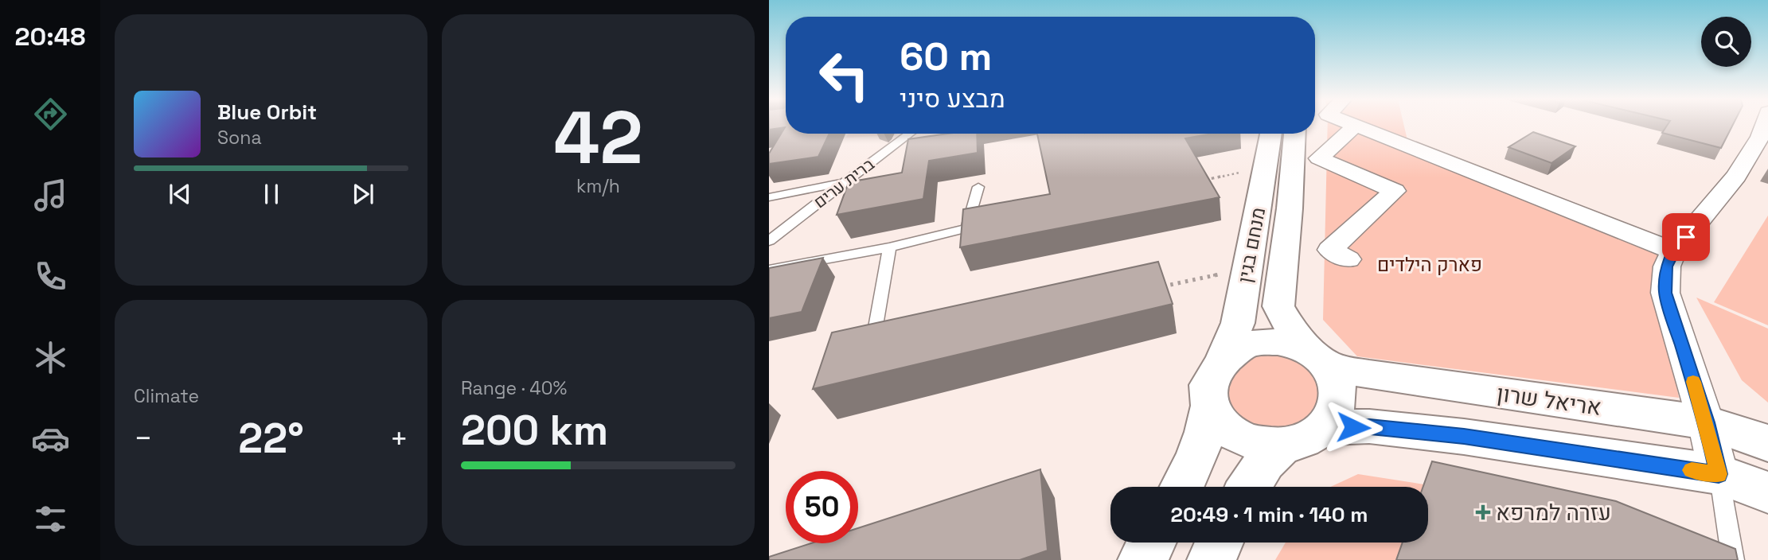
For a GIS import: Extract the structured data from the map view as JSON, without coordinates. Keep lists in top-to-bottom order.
{
  "streets": {
    "main road": ["מנחם בגין", "אריאל שרון"],
    "lane": ["ברית ערים"]
  },
  "crossings": [
    ["מנחם בגין", "אריאל שרון"]
  ],
  "parks": ["פארק הילדים"],
  "places": {
    "health": ["עזרה למרפא"]
  },
  "page": {
    "tabs": "20:48",
    "tile": [
      ["42", "km/h"],
      "Climate",
      ["Range · 40%", "200 km"]
    ],
    "turn": ["60 m", "מבצע סיני"],
    "song": ["Blue Orbit", "Sona"],
    "heat": ["−", "22°", "+"],
    "limit": "50",
    "trip": "20:49 · 1 min · 140 m"
  }
}
